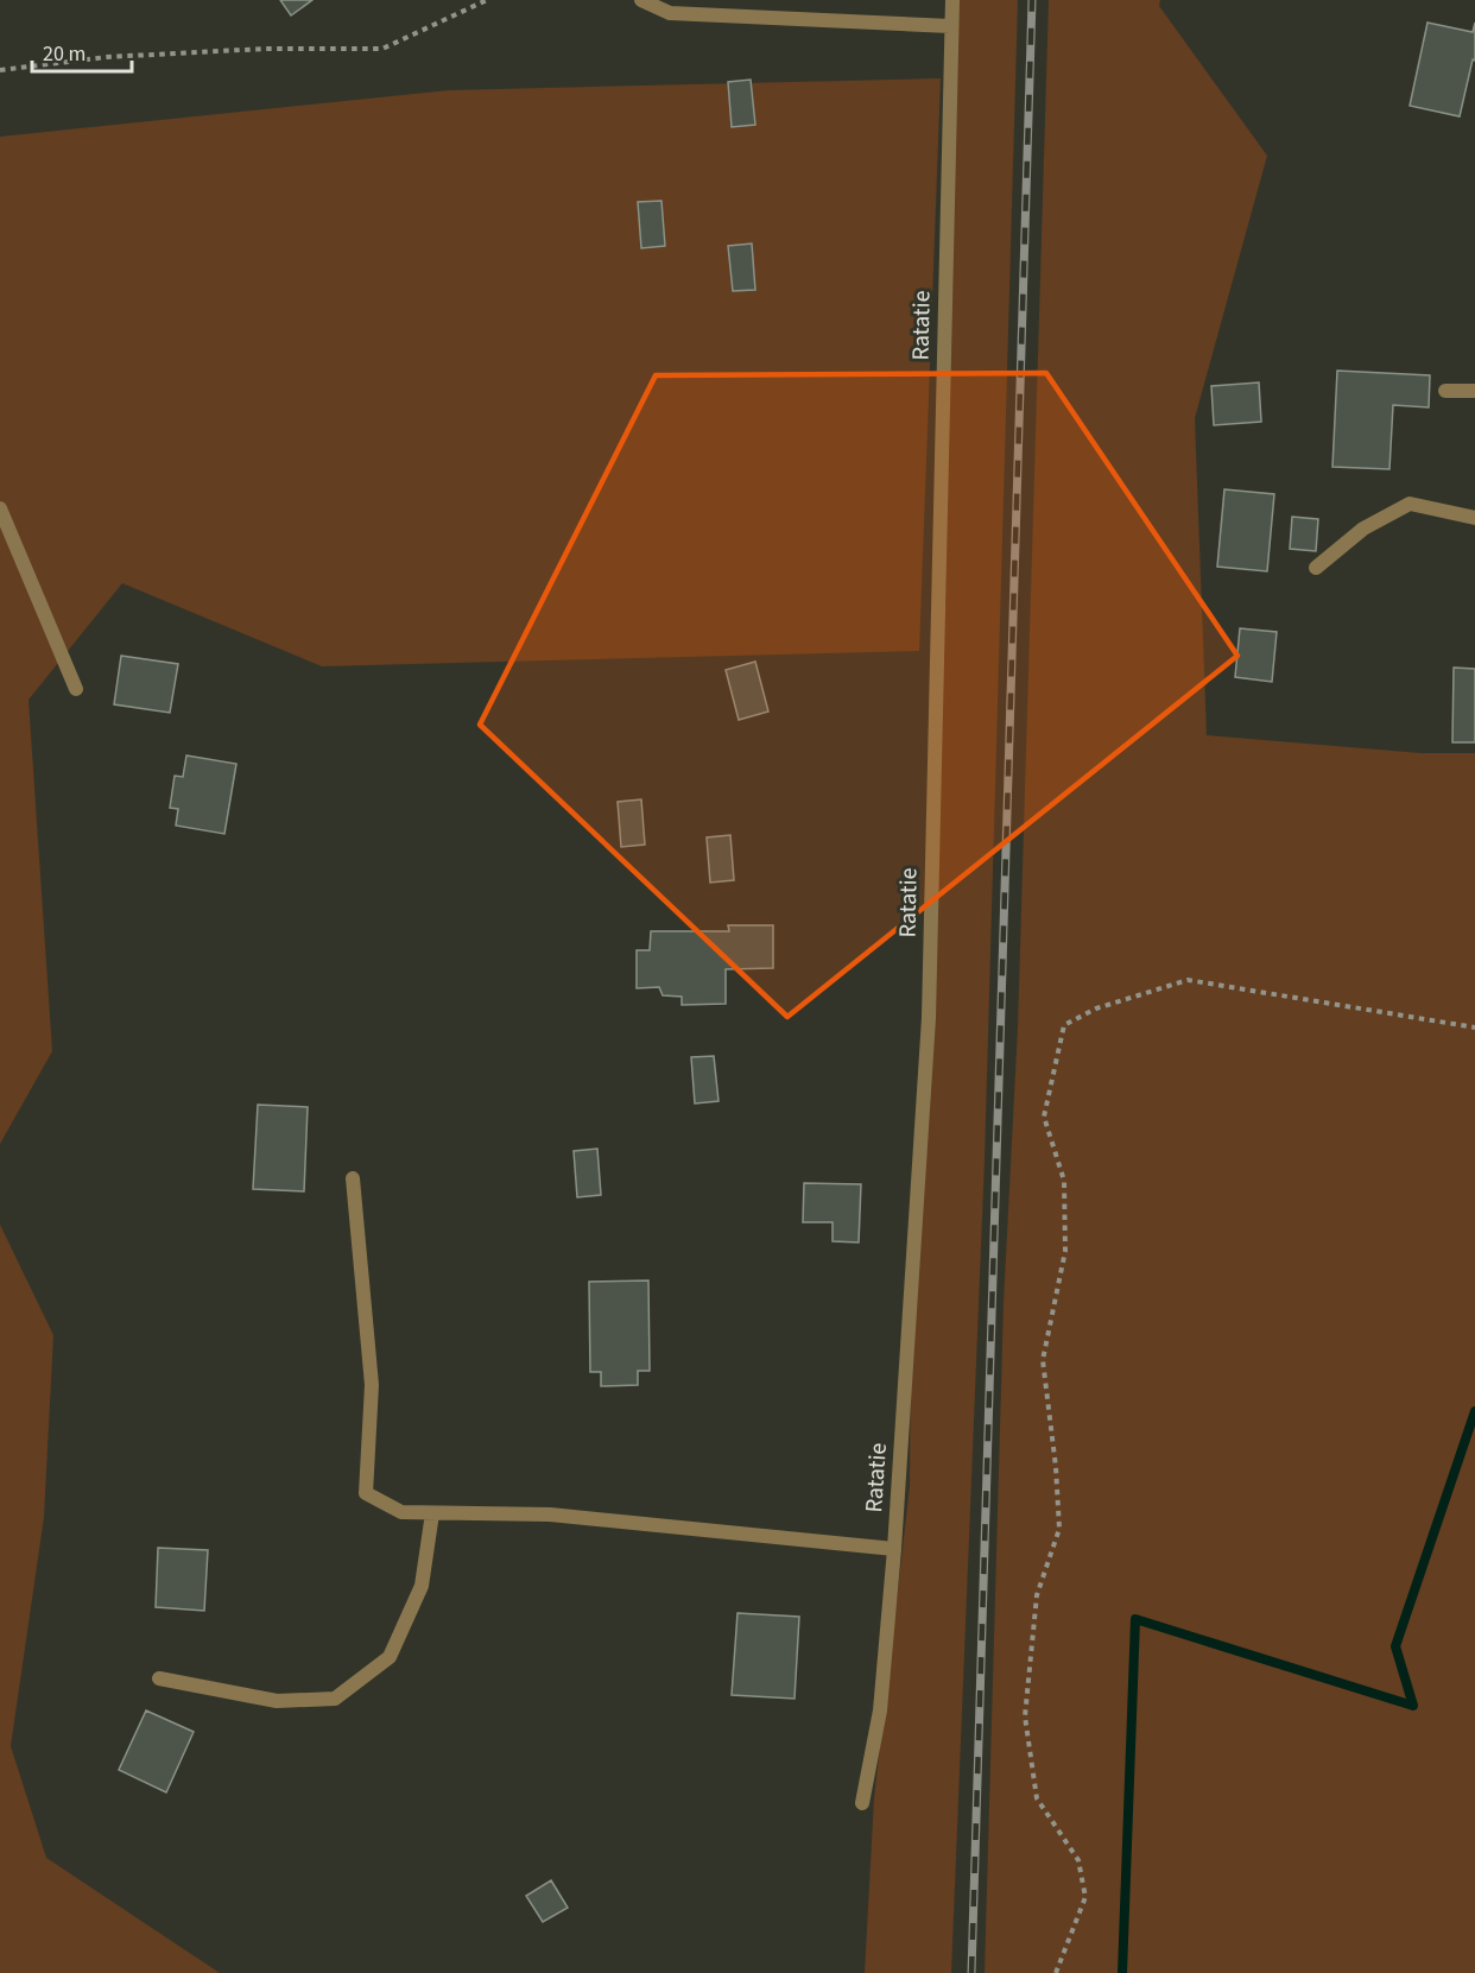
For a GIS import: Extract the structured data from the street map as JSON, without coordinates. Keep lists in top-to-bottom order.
{
  "streets": {
    "street": ["Ratatie"]
  },
  "scale_bar": "20 m"
}
